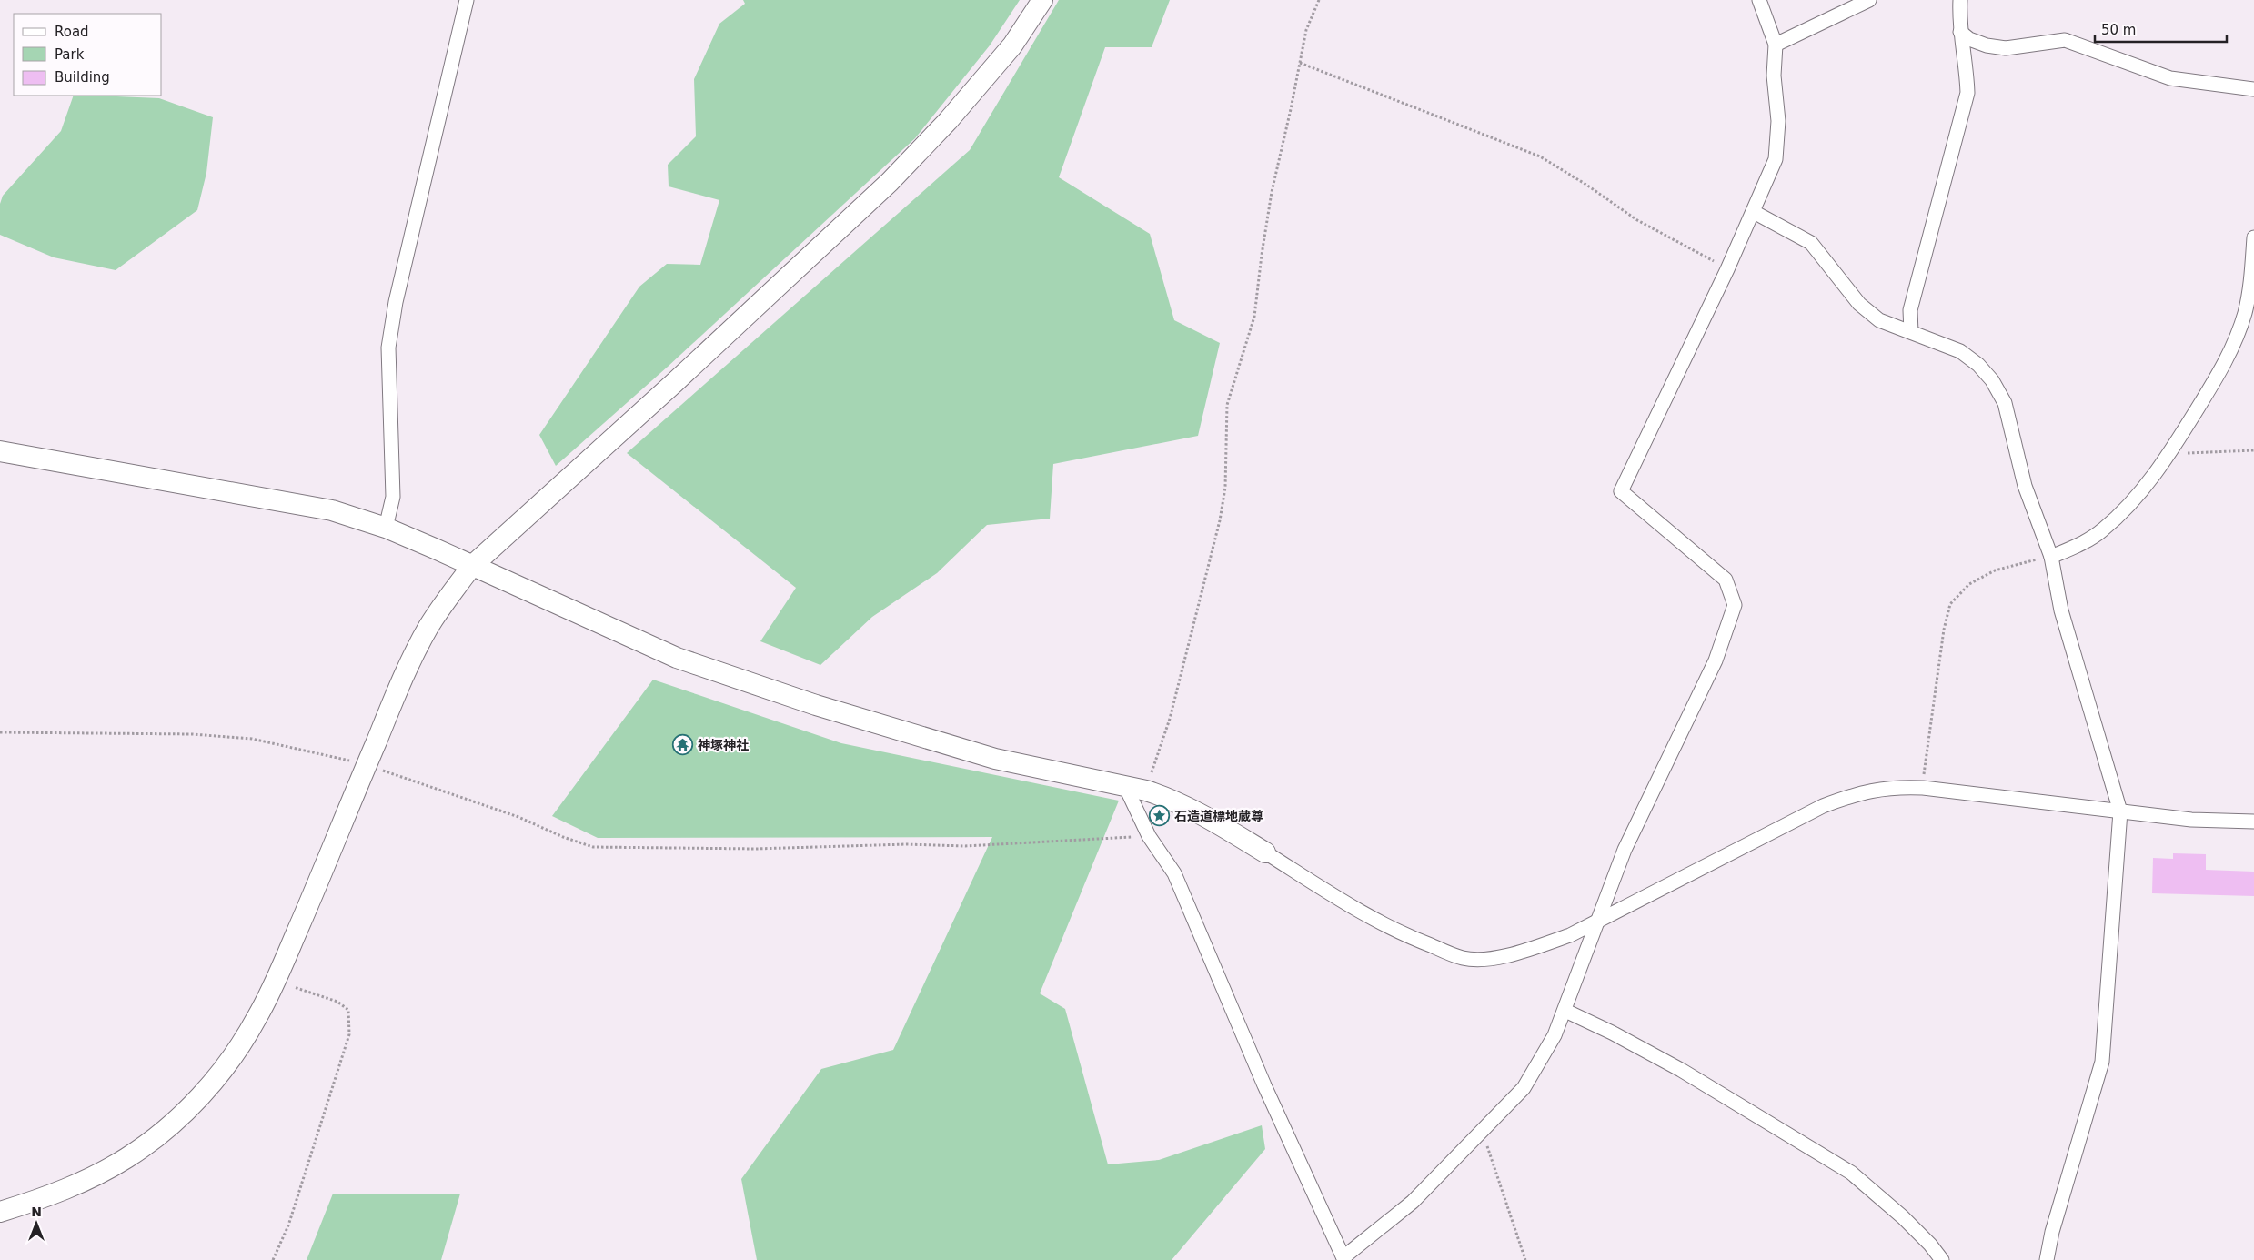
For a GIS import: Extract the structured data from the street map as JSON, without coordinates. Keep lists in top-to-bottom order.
{
  "places": {
    "temple": ["神塚神社"],
    "place": ["石造道標地蔵尊"]
  },
  "legend": ["Road", "Park", "Building"],
  "scale_bar": "50 m",
  "north": "top"
}
